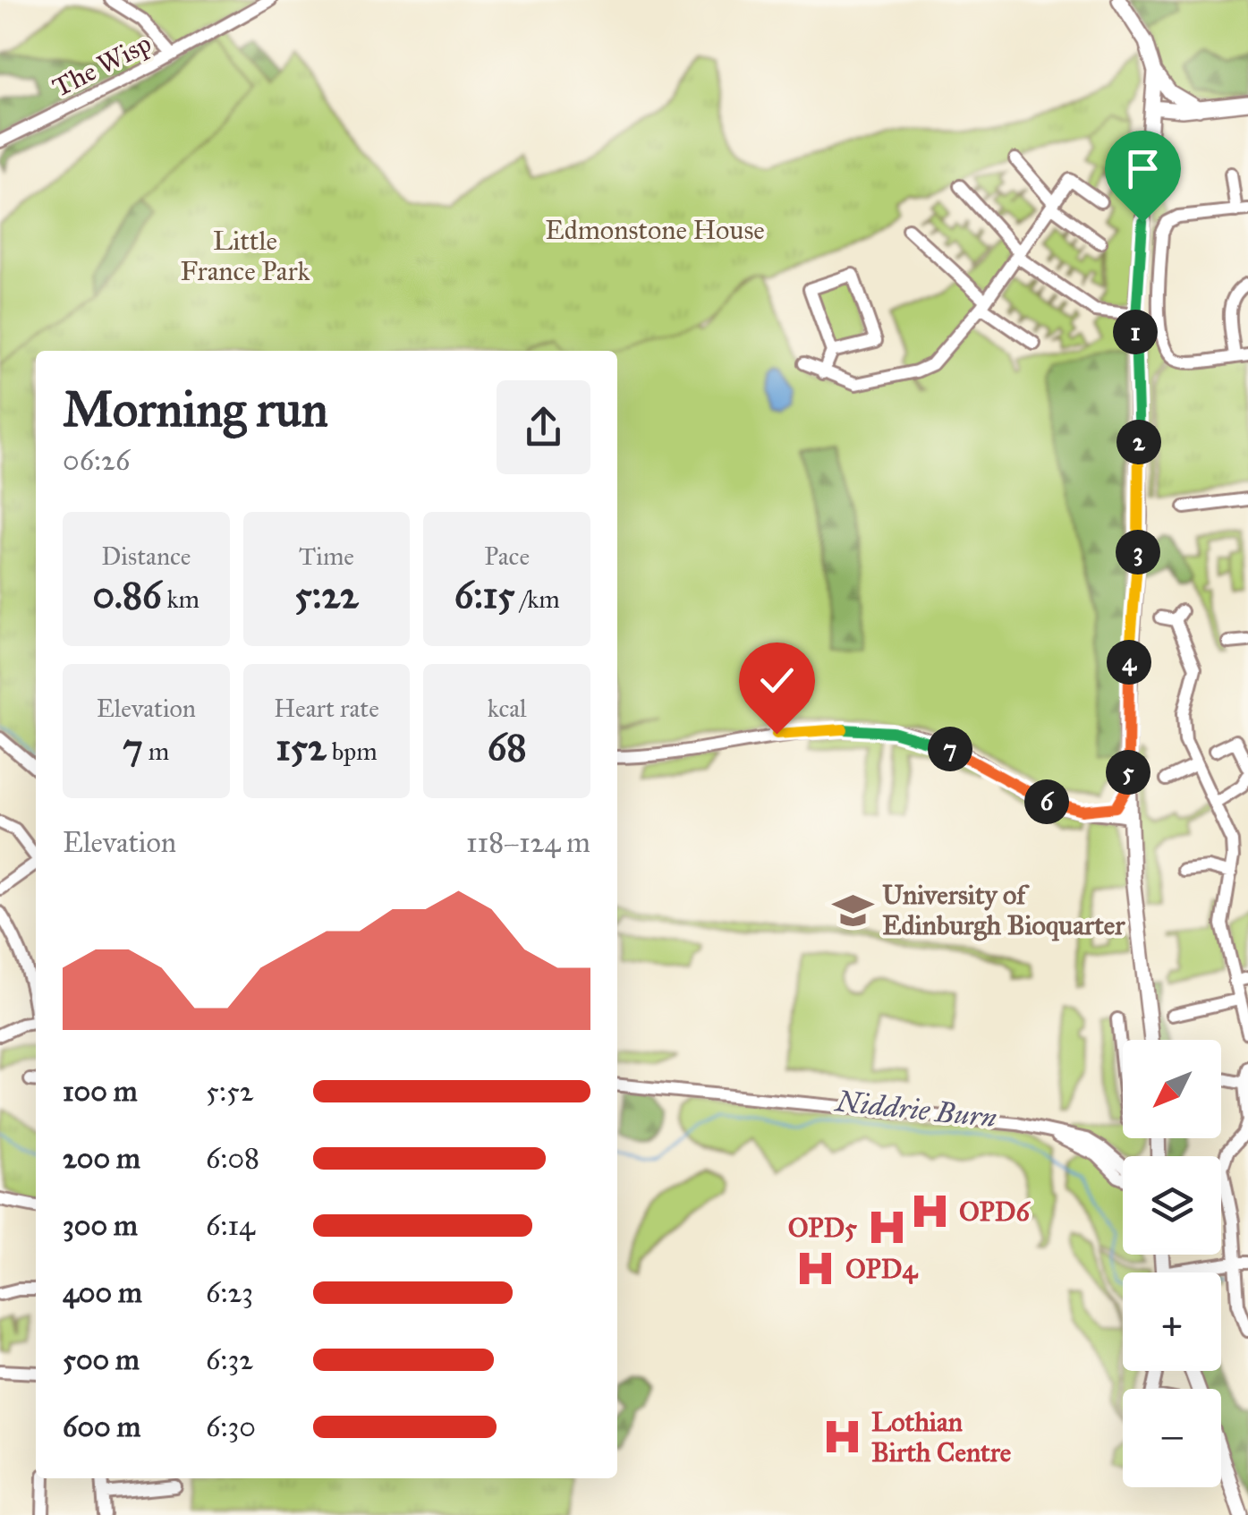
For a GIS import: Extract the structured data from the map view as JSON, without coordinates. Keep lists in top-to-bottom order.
{
  "streets": {
    "street": ["The Wisp"]
  },
  "water": ["Niddrie Burn"],
  "parks": ["Edmonstone House", "Little France Park"],
  "places": {
    "school or university": ["University of Edinburgh Bioquarter"],
    "hospital": [
      "OPD6",
      "OPD5",
      "OPD4",
      "Lothian Birth Centre"
    ]
  },
  "north": "bottom left",
  "page": {
    "pins": [
      "1",
      "2",
      "3",
      "4",
      "7",
      "5",
      "6"
    ],
    "heading": ["Morning run", "06:26"],
    "stats": [
      ["Distance", "0.86 km"],
      ["Time", "5:22"],
      ["Pace", "6:15 /km"],
      ["Elevation", "7 m"],
      ["Heart rate", "152 bpm"],
      ["kcal", "68"]
    ],
    "chart": ["Elevation", "118–124 m"],
    "map_buttons": ["+", "−"],
    "list": [
      {
        "name": "100 m",
        "note": "5:52"
      },
      {
        "name": "200 m",
        "note": "6:08"
      },
      {
        "name": "300 m",
        "note": "6:14"
      },
      {
        "name": "400 m",
        "note": "6:23"
      },
      {
        "name": "500 m",
        "note": "6:32"
      },
      {
        "name": "600 m",
        "note": "6:30"
      }
    ]
  }
}
